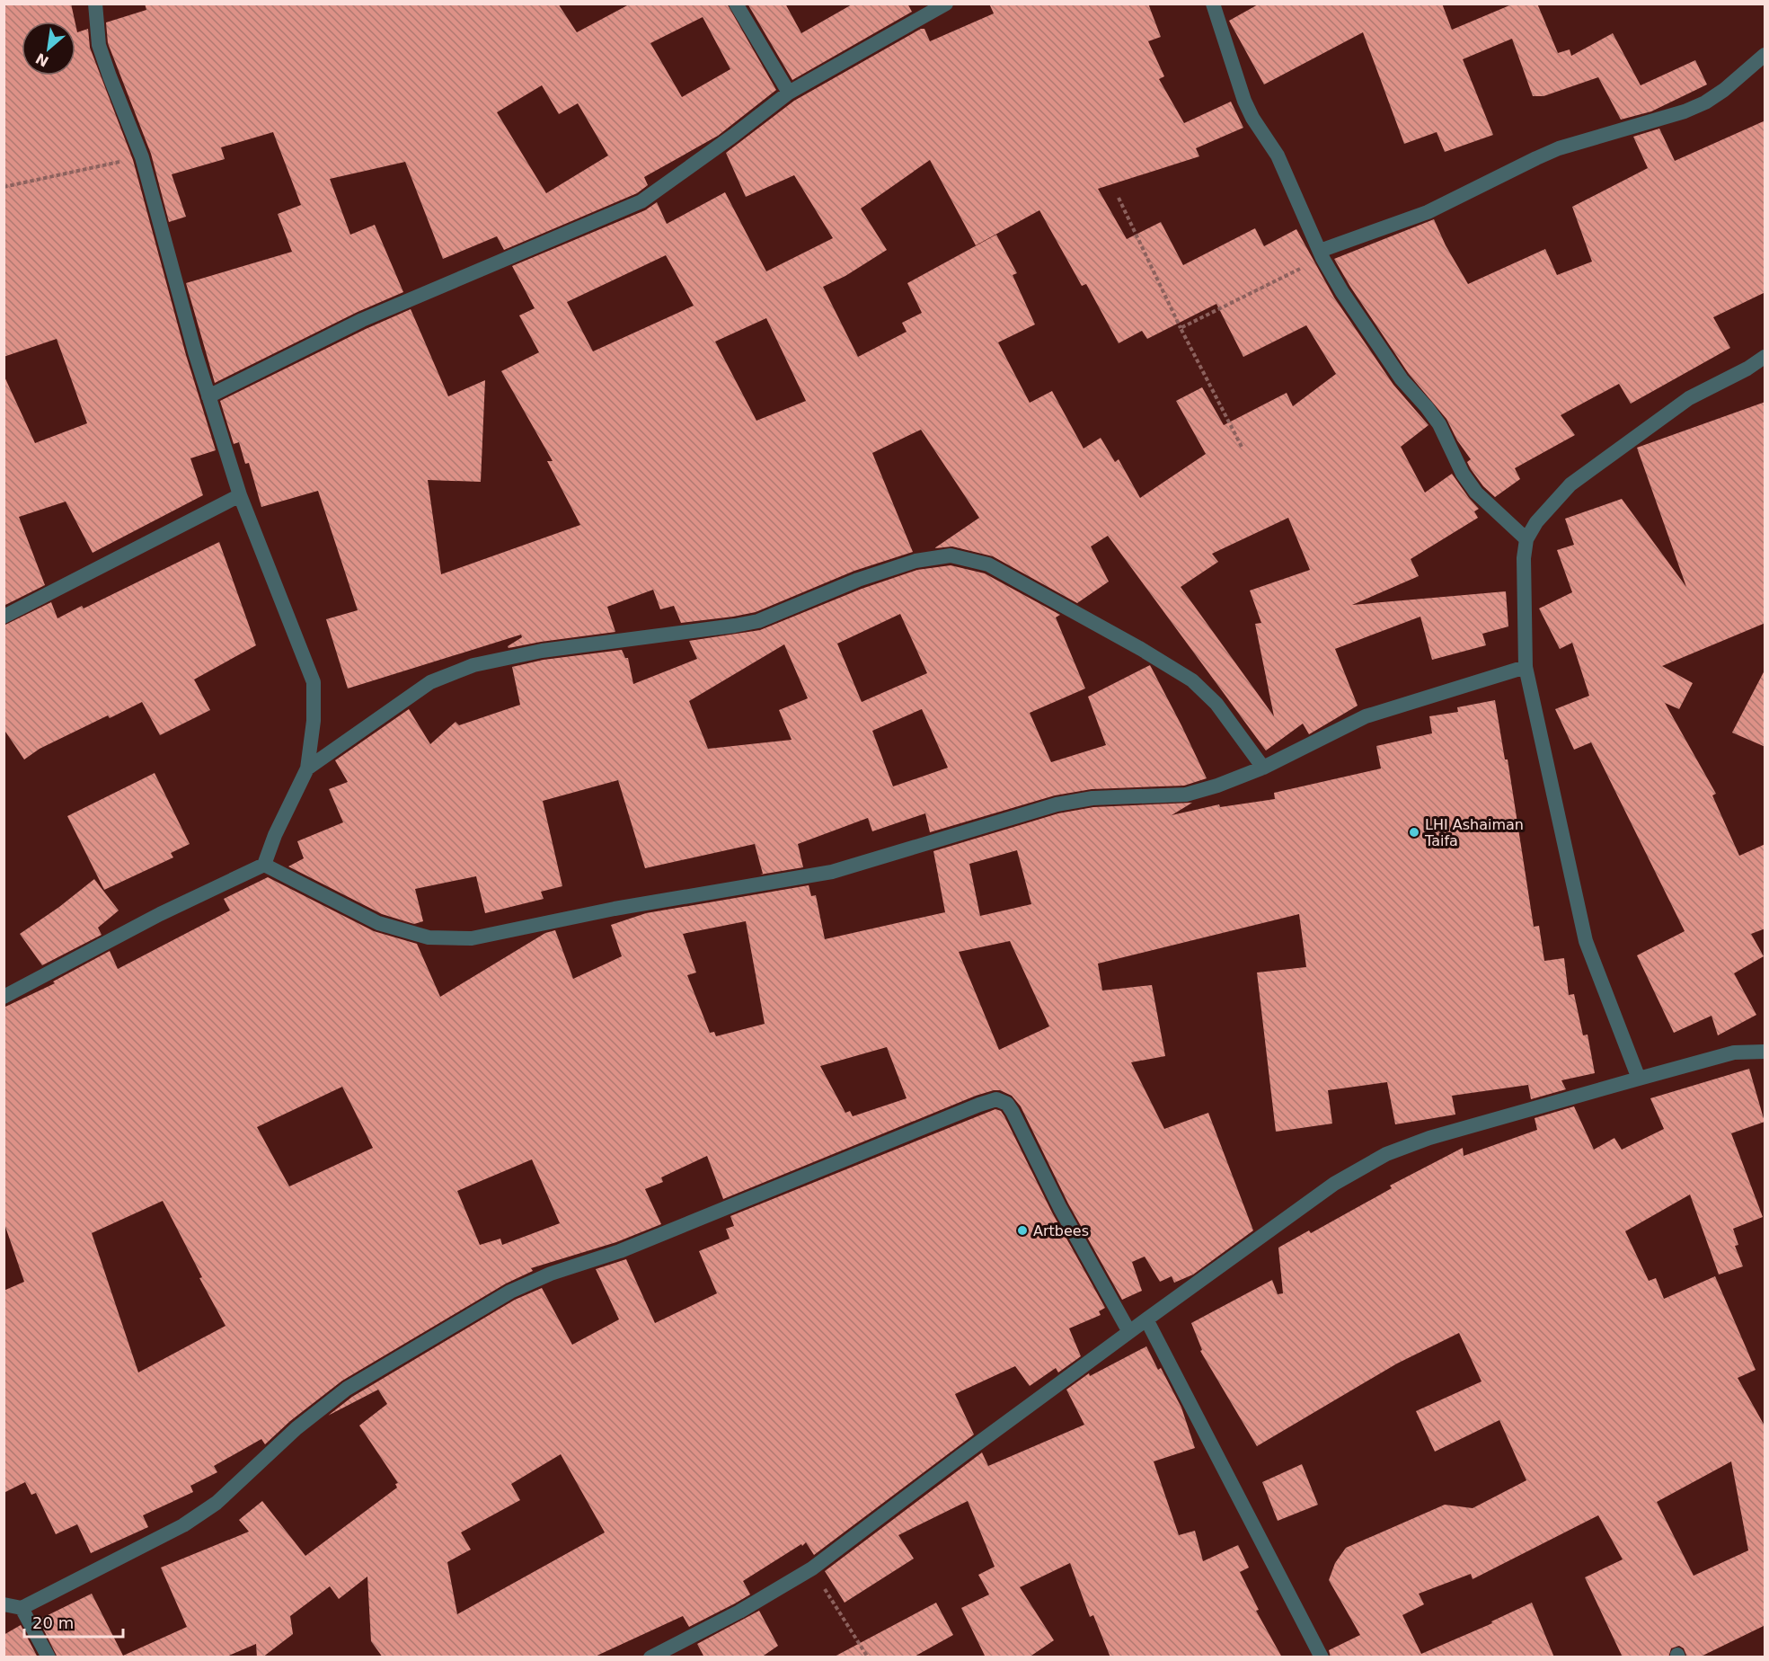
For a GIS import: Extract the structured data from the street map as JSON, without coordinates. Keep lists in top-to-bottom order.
{
  "places": ["LHI Ashaiman Taifa", "Artbees"],
  "scale_bar": "20 m",
  "north": "bottom left"
}
